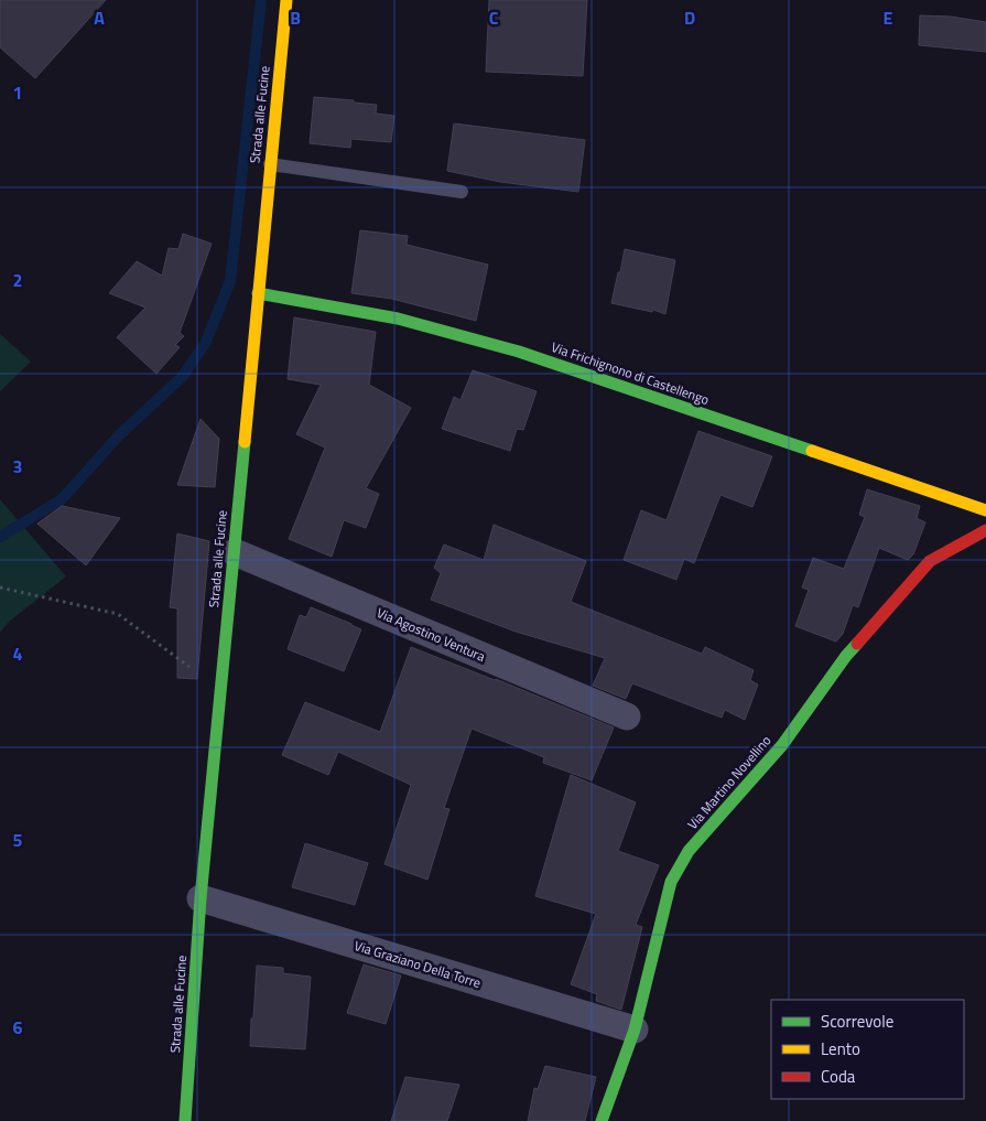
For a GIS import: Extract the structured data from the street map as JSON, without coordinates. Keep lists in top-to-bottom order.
{
  "streets": {
    "street": [
      "Strada alle Fucine",
      "Via Frichignono di Castellengo",
      "Via Agostino Ventura",
      "Via Martino Novellino",
      "Via Graziano Della Torre"
    ]
  },
  "crossings": [
    ["Strada alle Fucine", "Via Frichignono di Castellengo"],
    ["Strada alle Fucine", "Via Agostino Ventura"],
    ["Strada alle Fucine", "Via Graziano Della Torre"],
    ["Via Martino Novellino", "Via Graziano Della Torre"]
  ],
  "legend": ["Scorrevole", "Lento", "Coda"],
  "grid": {
    "columns": [
      "A",
      "B",
      "C",
      "D",
      "E"
    ],
    "rows": [
      "1",
      "2",
      "3",
      "4",
      "5",
      "6"
    ]
  }
}
